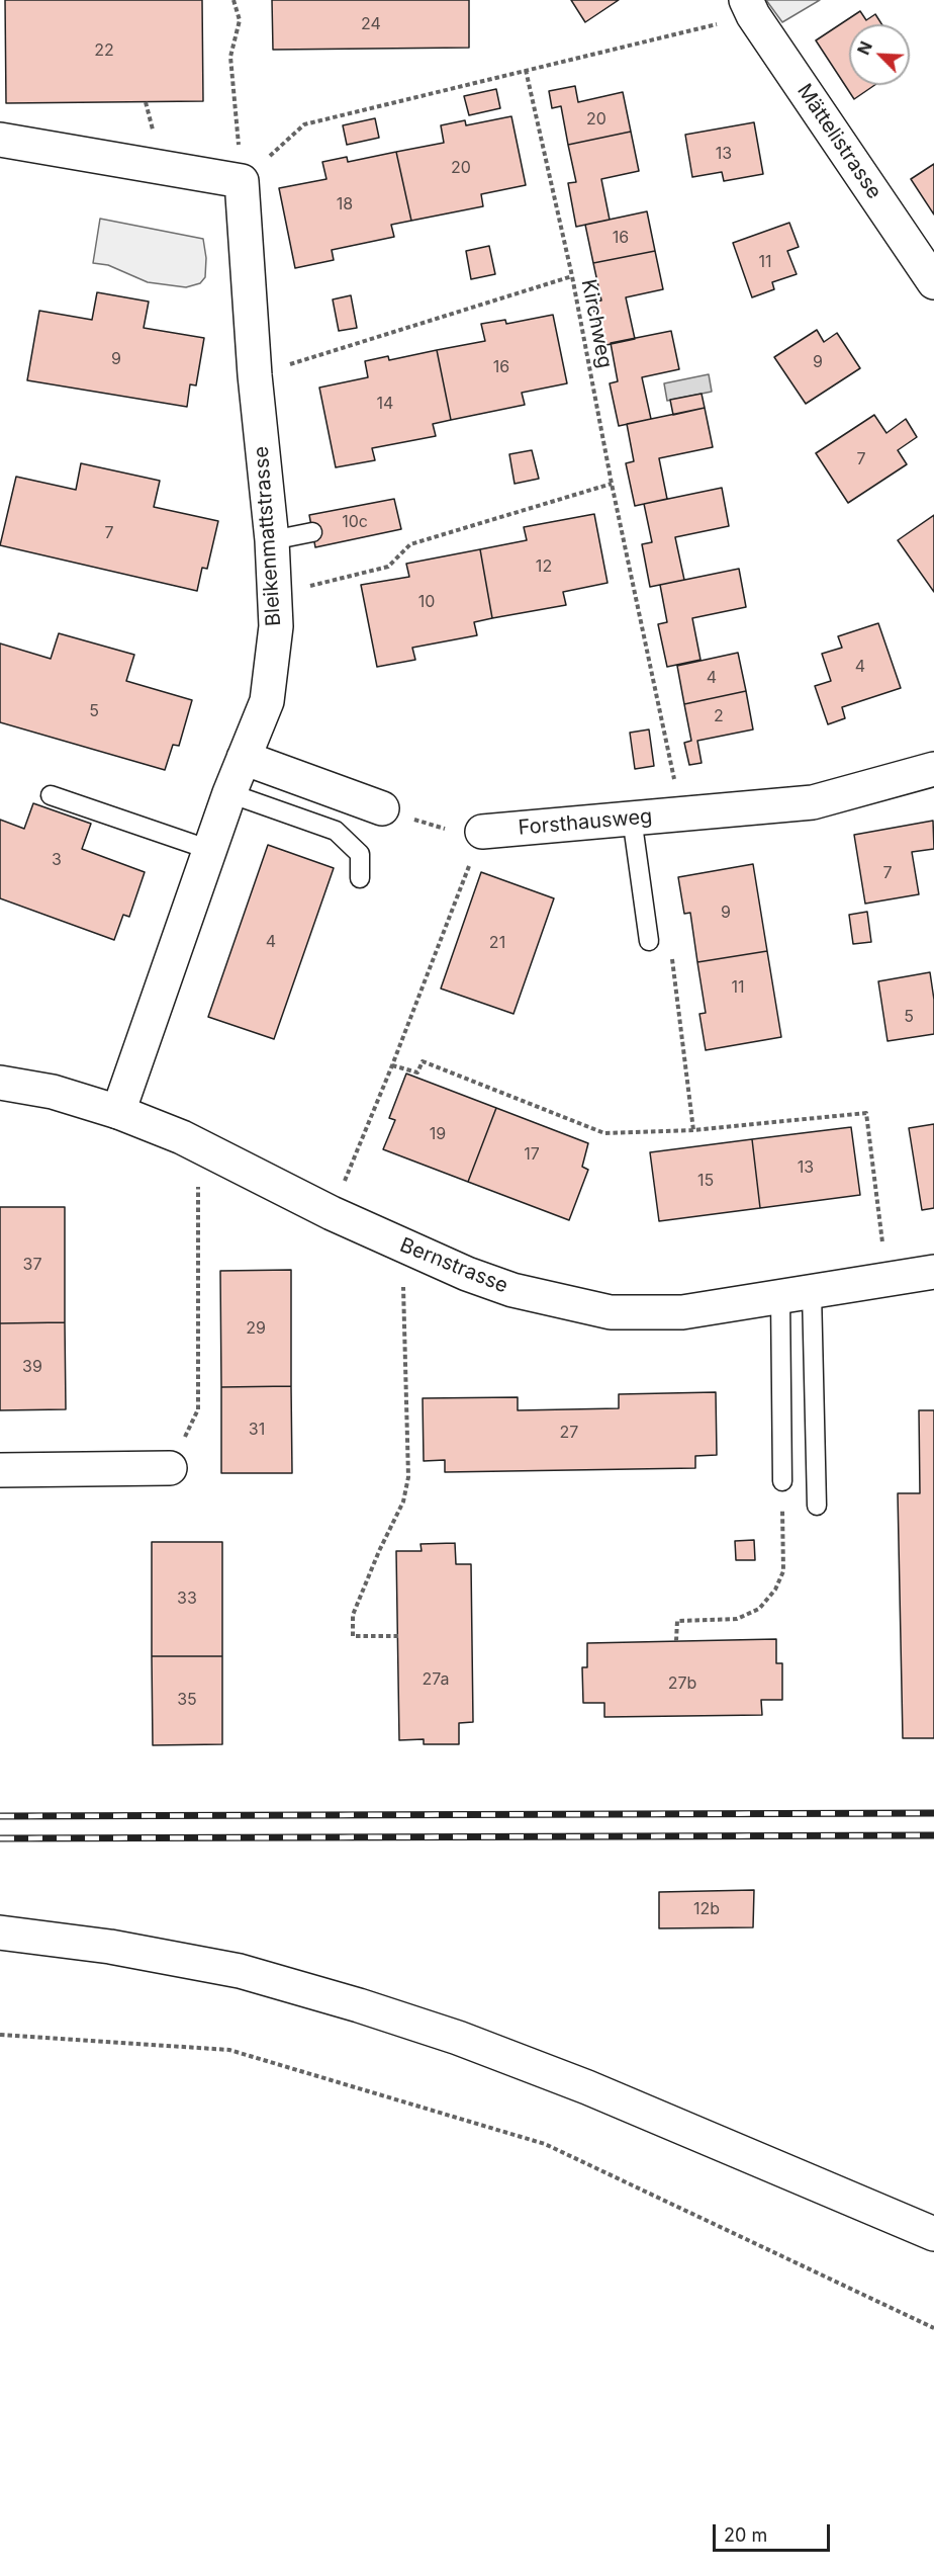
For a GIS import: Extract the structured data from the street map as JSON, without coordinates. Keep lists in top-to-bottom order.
{
  "streets": {
    "street": [
      "Mättelistrasse",
      "Bleikenmattstrasse",
      "Forsthausweg",
      "Bernstrasse"
    ],
    "path": ["Kirchweg"]
  },
  "crossings": [
    ["Kirchweg", "Forsthausweg"],
    ["Bleikenmattstrasse", "Bernstrasse"]
  ],
  "house_numbers": [
    "24",
    "22",
    "20",
    "13",
    "20",
    "18",
    "16",
    "11",
    "9",
    "9",
    "16",
    "14",
    "7",
    "10c",
    "7",
    "12",
    "10",
    "4",
    "4",
    "5",
    "2",
    "3",
    "7",
    "9",
    "4",
    "21",
    "11",
    "5",
    "19",
    "17",
    "13",
    "15",
    "37",
    "29",
    "39",
    "31",
    "27",
    "33",
    "27a",
    "27b",
    "35",
    "12b"
  ],
  "scale_bar": "20 m",
  "north": "top left"
}
